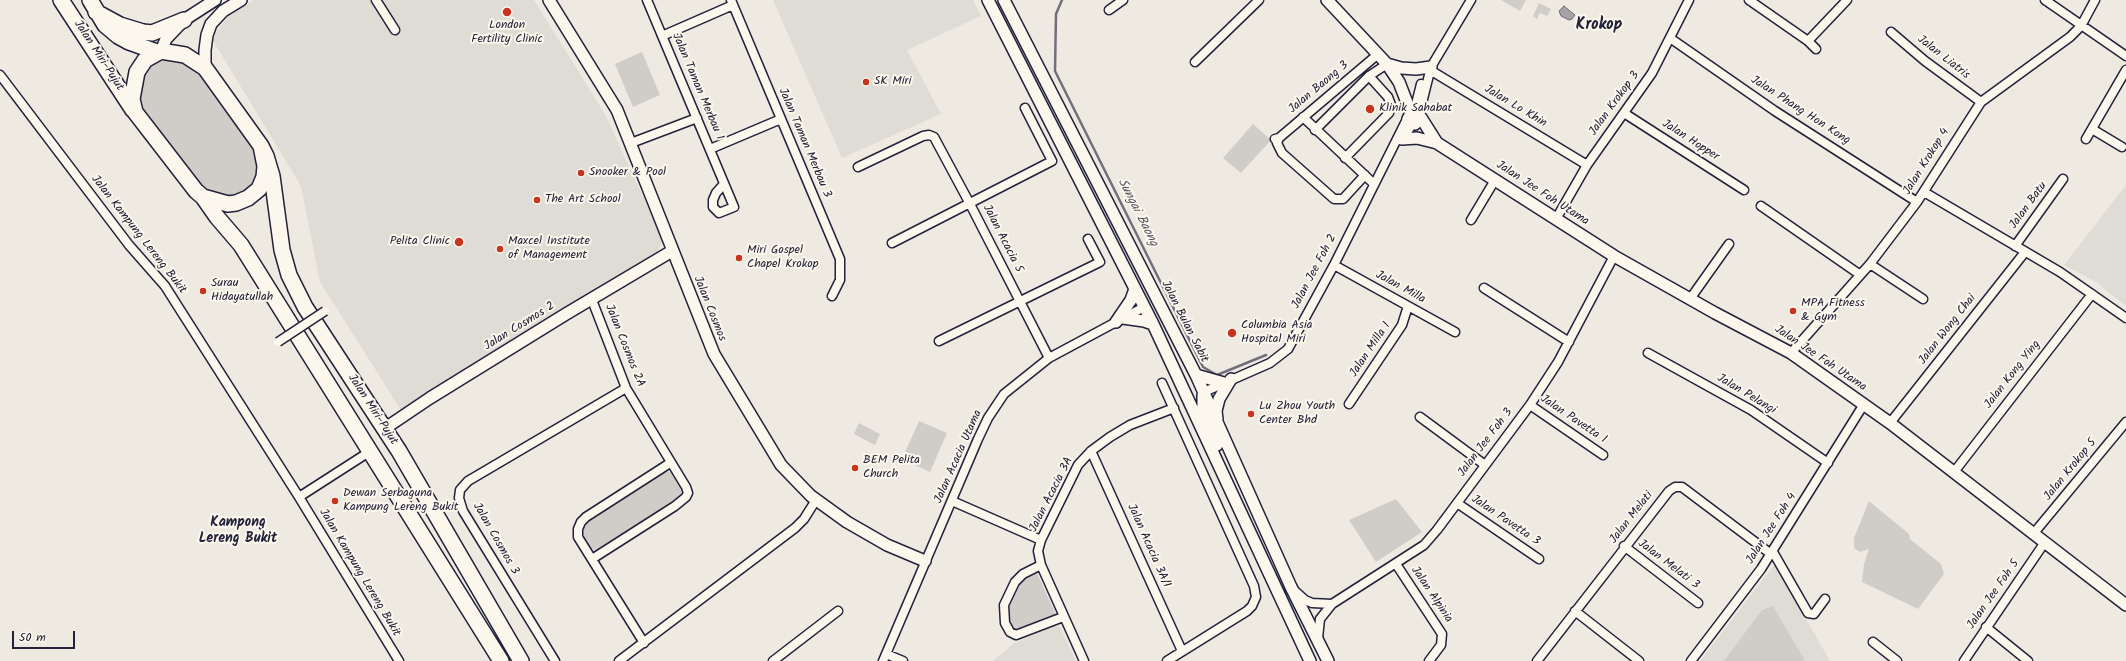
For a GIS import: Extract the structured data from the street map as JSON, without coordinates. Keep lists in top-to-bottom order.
{
  "streets": {
    "highway": ["Jalan Miri-Pujut"],
    "main road": [
      "Jalan Jee Foh Utama",
      "Jalan Cosmos",
      "Jalan Bulan Sabit",
      "Jalan Cosmos 2"
    ],
    "street": [
      "Jalan Liatris",
      "Jalan Taman Merbau 1",
      "Jalan Baong 3",
      "Jalan Krokop 3",
      "Jalan Lo Khin",
      "Jalan Phang Hon Kong",
      "Jalan Hopper",
      "Jalan Taman Merbau 3",
      "Jalan Krokop 4",
      "Jalan Batu",
      "Jalan Kampung Lereng Bukit",
      "Jalan Acacia 5",
      "Jalan Jee Foh 2",
      "Jalan Milla",
      "Jalan Wong Chai",
      "Jalan Cosmos 2A",
      "Jalan Milla 1",
      "Jalan Kong Ying",
      "Jalan Pelangi",
      "Jalan Pavetta 1",
      "Jalan Jee Foh 3",
      "Jalan Acacia Utama",
      "Jalan Krokop 5",
      "Jalan Acacia 3A",
      "Jalan Melati",
      "Jalan Pavetta 3",
      "Jalan Jee Foh 4",
      "Jalan Cosmos 3",
      "Jalan Acacia 3A/1",
      "Jalan Melati 3",
      "Jalan Alpinia",
      "Jalan Jee Foh 5"
    ]
  },
  "crossings": [
    ["Jalan Miri-Pujut", "Jalan Cosmos 2"],
    ["Jalan Liatris", "Jalan Krokop 4"],
    ["Jalan Krokop 3", "Jalan Lo Khin"],
    ["Jalan Krokop 3", "Jalan Phang Hon Kong"],
    ["Jalan Krokop 3", "Jalan Hopper"],
    ["Jalan Krokop 3", "Jalan Jee Foh Utama"],
    ["Jalan Lo Khin", "Jalan Jee Foh 2"],
    ["Jalan Phang Hon Kong", "Jalan Krokop 4"],
    ["Jalan Krokop 4", "Jalan Jee Foh Utama"],
    ["Jalan Jee Foh Utama", "Jalan Wong Chai"],
    ["Jalan Jee Foh Utama", "Jalan Kong Ying"],
    ["Jalan Jee Foh Utama", "Jalan Jee Foh 3"],
    ["Jalan Jee Foh Utama", "Jalan Krokop 5"],
    ["Jalan Jee Foh Utama", "Jalan Jee Foh 4"],
    ["Jalan Jee Foh Utama", "Jalan Jee Foh 5"],
    ["Jalan Acacia 5", "Jalan Acacia Utama"],
    ["Jalan Jee Foh 2", "Jalan Milla"],
    ["Jalan Jee Foh 2", "Jalan Bulan Sabit"],
    ["Jalan Milla", "Jalan Milla 1"],
    ["Jalan Cosmos", "Jalan Cosmos 2"],
    ["Jalan Cosmos", "Jalan Acacia Utama"],
    ["Jalan Bulan Sabit", "Jalan Jee Foh 3"],
    ["Jalan Cosmos 2", "Jalan Cosmos 2A"],
    ["Jalan Cosmos 2A", "Jalan Cosmos 3"],
    ["Jalan Pelangi", "Jalan Jee Foh 4"],
    ["Jalan Pavetta 1", "Jalan Jee Foh 3"],
    ["Jalan Jee Foh 3", "Jalan Pavetta 3"],
    ["Jalan Jee Foh 3", "Jalan Alpinia"],
    ["Jalan Acacia 3A", "Jalan Acacia 3A/1"],
    ["Jalan Melati", "Jalan Jee Foh 4"],
    ["Jalan Melati", "Jalan Melati 3"]
  ],
  "districts": ["Krokop", "Kampong Lereng Bukit"],
  "water": ["Sungai Baong"],
  "places": [
    "London Fertility Clinic",
    "SK Miri",
    "Klinik Sahabat",
    "Snooker & Pool",
    "The Art School",
    "Pelita Clinic",
    "Maxcel Institute of Management",
    "Miri Gospel Chapel Krokop",
    "Surau Hidayatullah",
    "MPA Fitness & Gym",
    "Columbia Asia Hospital Miri",
    "Lu Zhou Youth Center Bhd",
    "BEM Pelita Church",
    "Dewan Serbaguna Kampung Lereng Bukit"
  ],
  "scale_bar": "50 m"
}
